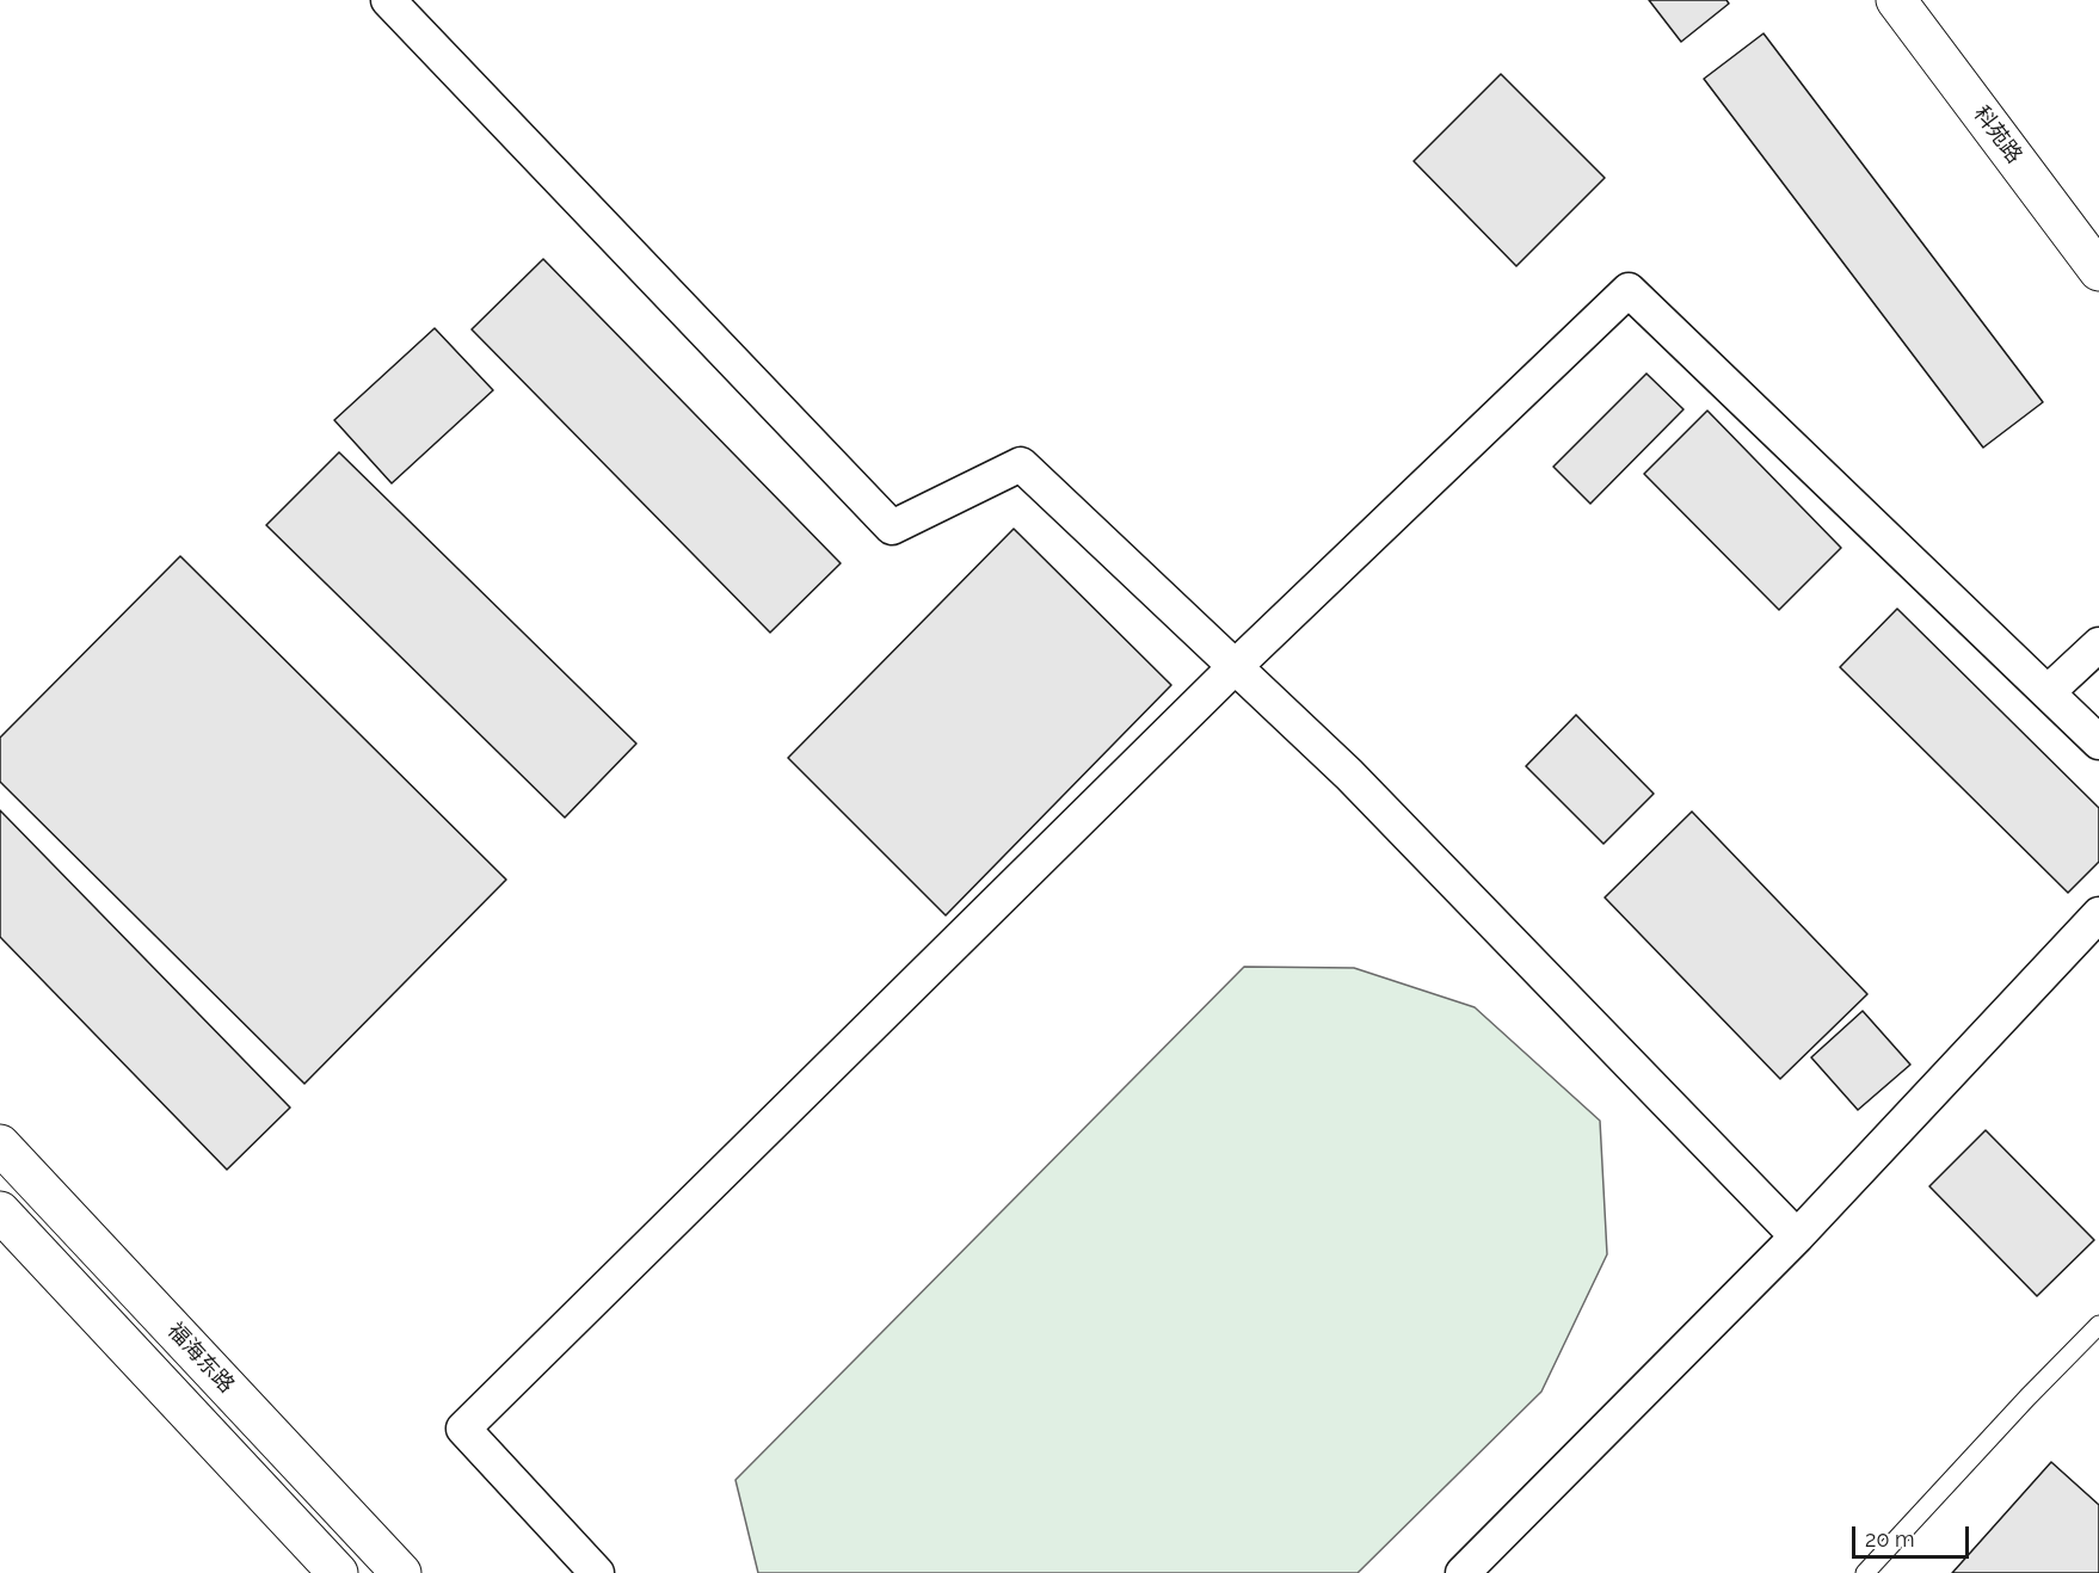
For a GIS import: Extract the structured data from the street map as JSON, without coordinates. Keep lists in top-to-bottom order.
{
  "streets": {
    "street": ["科苑路", "福海东路"]
  },
  "scale_bar": "20 m"
}
